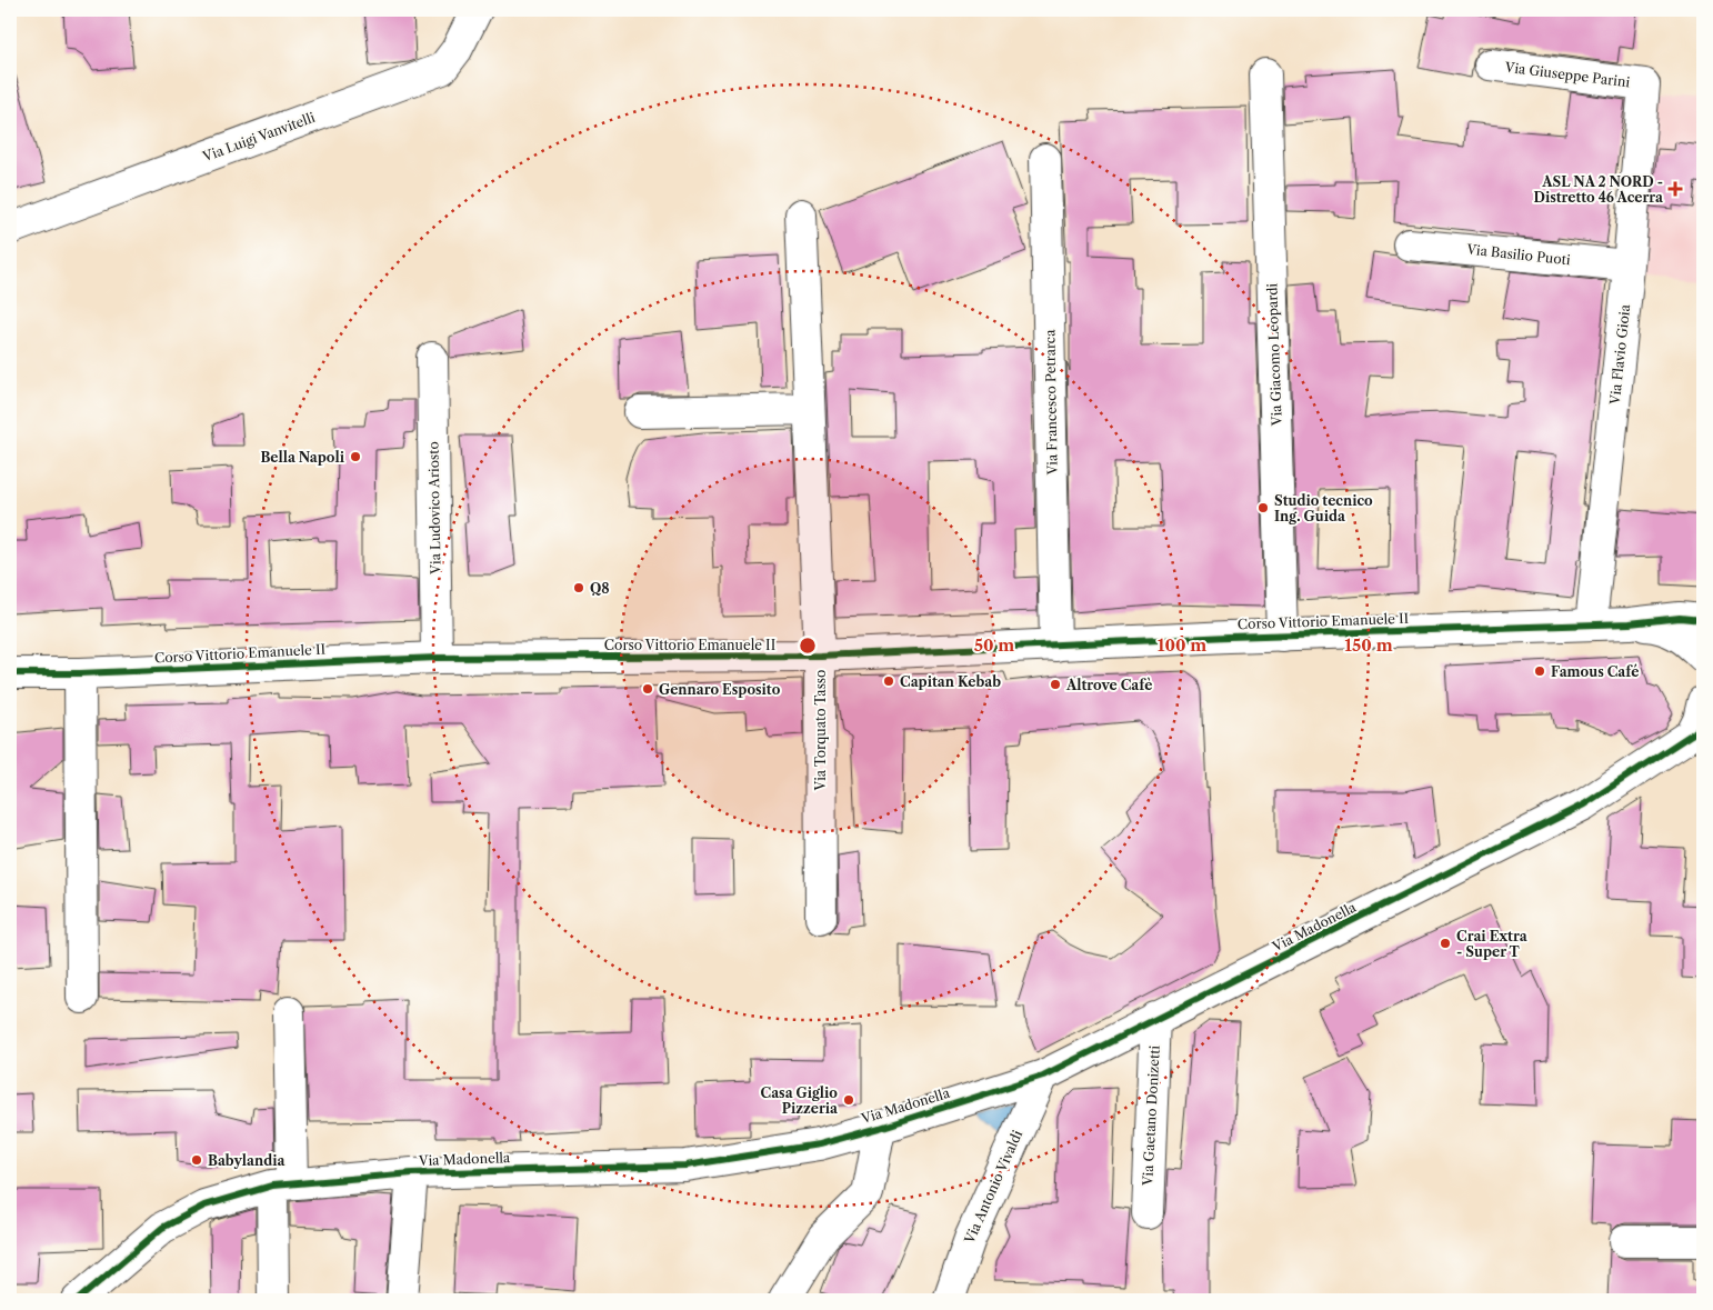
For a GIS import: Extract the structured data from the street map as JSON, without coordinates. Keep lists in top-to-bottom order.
{
  "streets": {
    "street": [
      "Via Giuseppe Parini",
      "Via Luigi Vanvitelli",
      "Via Basilio Puoti",
      "Via Giacomo Leopardi",
      "Via Flavio Gioia",
      "Via Francesco Petrarca",
      "Via Ludovico Ariosto",
      "Corso Vittorio Emanuele II",
      "Via Torquato Tasso",
      "Via Madonella",
      "Via Gaetano Donizetti",
      "Via Antonio Vivaldi"
    ]
  },
  "crossings": [
    ["Via Giuseppe Parini", "Via Flavio Gioia"],
    ["Via Basilio Puoti", "Via Flavio Gioia"],
    ["Via Giacomo Leopardi", "Corso Vittorio Emanuele II"],
    ["Via Flavio Gioia", "Corso Vittorio Emanuele II"],
    ["Via Francesco Petrarca", "Corso Vittorio Emanuele II"],
    ["Via Ludovico Ariosto", "Corso Vittorio Emanuele II"],
    ["Corso Vittorio Emanuele II", "Via Torquato Tasso"],
    ["Via Madonella", "Via Gaetano Donizetti"],
    ["Via Madonella", "Via Antonio Vivaldi"]
  ],
  "places": {
    "health": ["ASL NA 2 NORD - Distretto 46 Acerra"],
    "other": [
      "Bella Napoli",
      "Studio tecnico Ing. Guida",
      "Q8",
      "Famous Café",
      "Capitan Kebab",
      "Altrove Cafè",
      "Gennaro Esposito",
      "Crai Extra - Super T",
      "Casa Giglio Pizzeria",
      "Babylandia"
    ]
  },
  "rings": ["50 m", "100 m", "150 m"]
}
